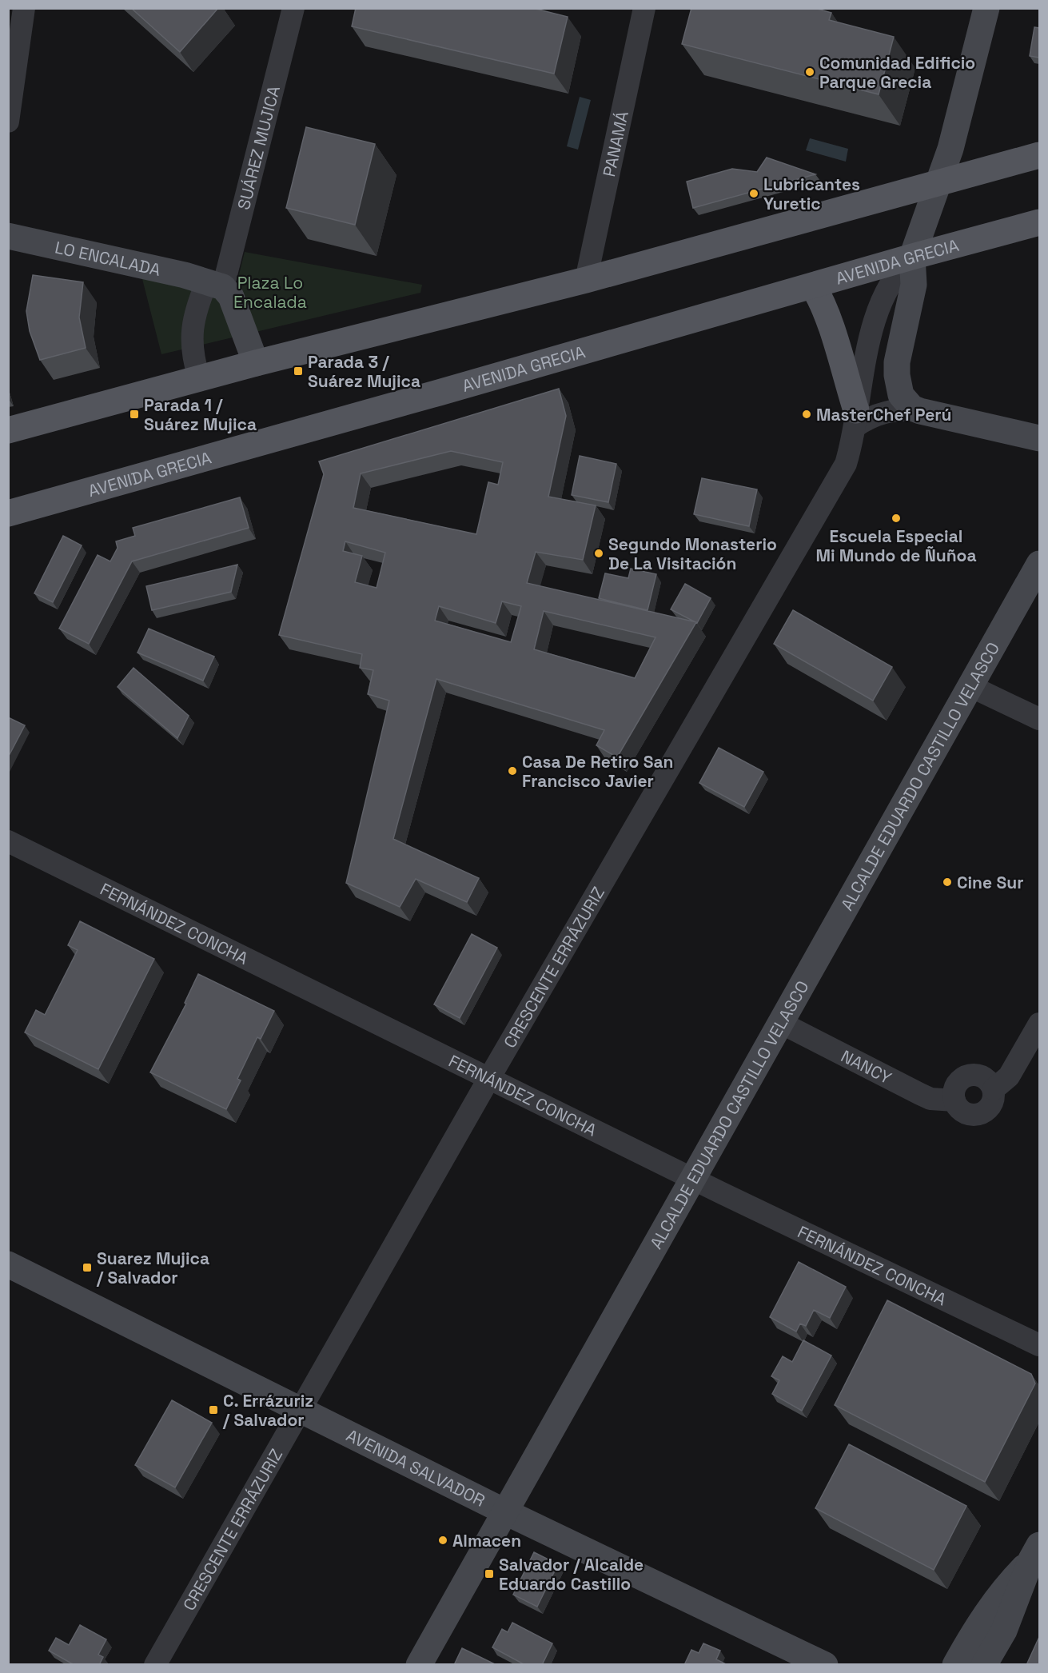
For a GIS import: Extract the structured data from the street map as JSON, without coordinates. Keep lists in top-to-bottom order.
{
  "streets": {
    "main road": [
      "LO ENCALADA",
      "AVENIDA GRECIA",
      "ALCALDE EDUARDO CASTILLO VELASCO",
      "CRESCENTE ERRÁZURIZ",
      "AVENIDA SALVADOR"
    ],
    "street": [
      "PANAMÁ",
      "SUÁREZ MUJICA",
      "FERNÁNDEZ CONCHA",
      "NANCY"
    ]
  },
  "crossings": [
    ["SUÁREZ MUJICA", "LO ENCALADA"],
    ["AVENIDA GRECIA", "CRESCENTE ERRÁZURIZ"],
    ["ALCALDE EDUARDO CASTILLO VELASCO", "FERNÁNDEZ CONCHA"],
    ["ALCALDE EDUARDO CASTILLO VELASCO", "NANCY"],
    ["ALCALDE EDUARDO CASTILLO VELASCO", "AVENIDA SALVADOR"],
    ["FERNÁNDEZ CONCHA", "CRESCENTE ERRÁZURIZ"],
    ["CRESCENTE ERRÁZURIZ", "AVENIDA SALVADOR"]
  ],
  "parks": ["Plaza Lo Encalada"],
  "places": {
    "other": [
      "Comunidad Edificio Parque Grecia",
      "Lubricantes Yuretic",
      "MasterChef Perú",
      "Escuela Especial Mi Mundo de Ñuñoa",
      "Segundo Monasterio De La Visitación",
      "Casa De Retiro San Francisco Javier",
      "Cine Sur",
      "Almacen"
    ],
    "transit": [
      "Parada 3 / Suárez Mujica",
      "Parada 1 / Suárez Mujica",
      "Suarez Mujica / Salvador",
      "C. Errázuriz / Salvador",
      "Salvador / Alcalde Eduardo Castillo"
    ]
  }
}
